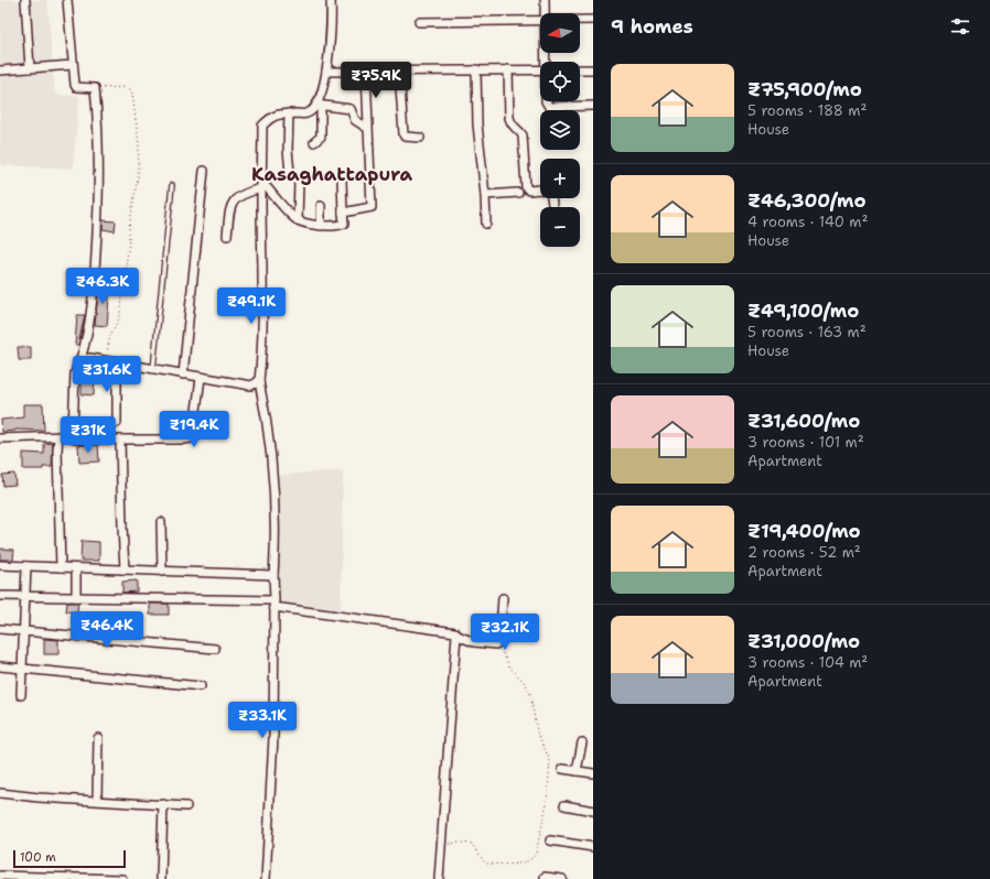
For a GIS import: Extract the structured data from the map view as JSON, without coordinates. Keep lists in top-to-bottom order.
{
  "districts": ["Kasaghattapura"],
  "scale_bar": "100 m",
  "north": "left",
  "page": {
    "heading": "9 homes",
    "map_buttons": ["+", "−"],
    "list": [
      {
        "name": "₹75,900/mo",
        "note": "5 rooms · 188 m² · House"
      },
      {
        "name": "₹46,300/mo",
        "note": "4 rooms · 140 m² · House"
      },
      {
        "name": "₹49,100/mo",
        "note": "5 rooms · 163 m² · House"
      },
      {
        "name": "₹31,600/mo",
        "note": "3 rooms · 101 m² · Apartment"
      },
      {
        "name": "₹19,400/mo",
        "note": "2 rooms · 52 m² · Apartment"
      },
      {
        "name": "₹31,000/mo",
        "note": "3 rooms · 104 m² · Apartment"
      }
    ],
    "price": [
      "₹75.9K",
      "₹46.3K",
      "₹49.1K",
      "₹31.6K",
      "₹19.4K",
      "₹31K",
      "₹46.4K",
      "₹32.1K",
      "₹33.1K"
    ],
    "scale": "100 m"
  }
}
